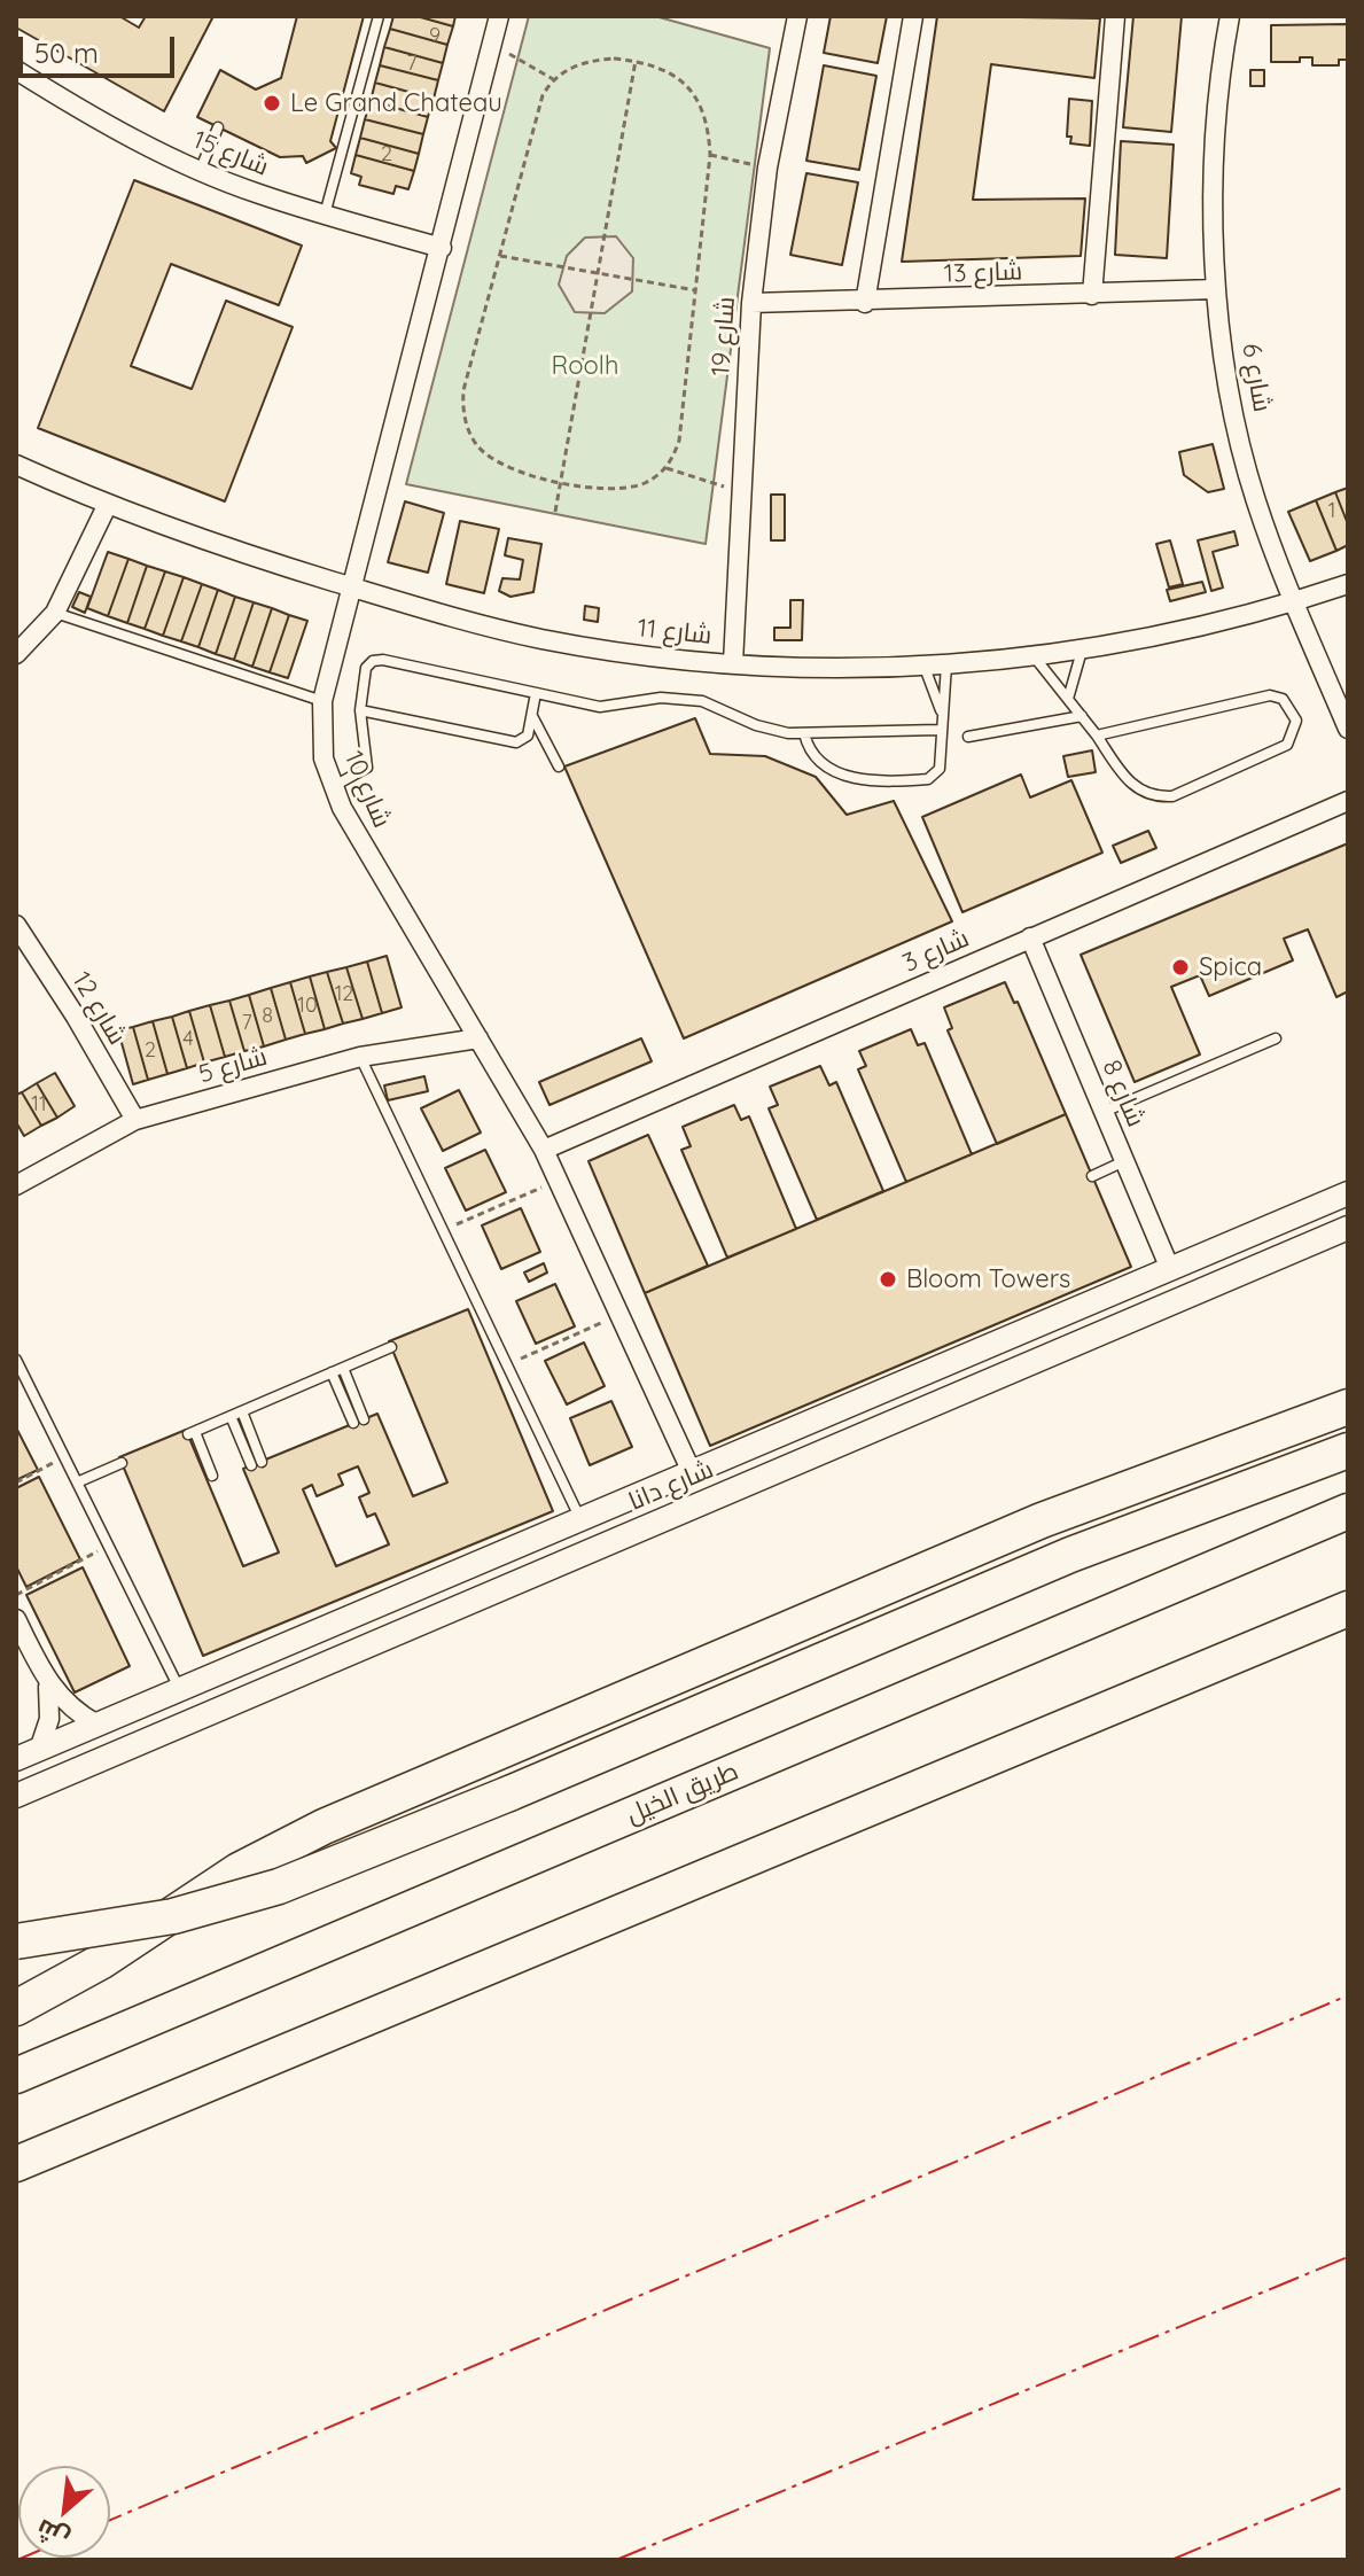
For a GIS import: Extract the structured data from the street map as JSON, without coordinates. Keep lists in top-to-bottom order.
{
  "streets": {
    "highway": ["طريق الخيل"],
    "street": [
      "شارع 15",
      "شارع 13",
      "شارع 19",
      "شارع 6",
      "شارع 11",
      "شارع 10",
      "شارع 3",
      "شارع 12",
      "شارع 5",
      "شارع 8",
      "شارع دانا"
    ]
  },
  "crossings": [
    ["شارع 15", "شارع 10"],
    ["شارع 13", "شارع 19"],
    ["شارع 13", "شارع 6"],
    ["شارع 19", "شارع 11"],
    ["شارع 6", "شارع 11"],
    ["شارع 11", "شارع 10"],
    ["شارع 10", "شارع 3"],
    ["شارع 10", "شارع 5"],
    ["شارع 10", "شارع دانا"],
    ["شارع 3", "شارع 8"],
    ["شارع 12", "شارع 5"],
    ["شارع 8", "شارع دانا"]
  ],
  "parks": ["Roolh"],
  "places": ["Le Grand Chateau", "Spica", "Bloom Towers"],
  "house_numbers": [
    "9",
    "7",
    "2",
    "1",
    "12",
    "10",
    "8",
    "7",
    "4",
    "2",
    "11"
  ],
  "scale_bar": "50 m",
  "north": "bottom left"
}
